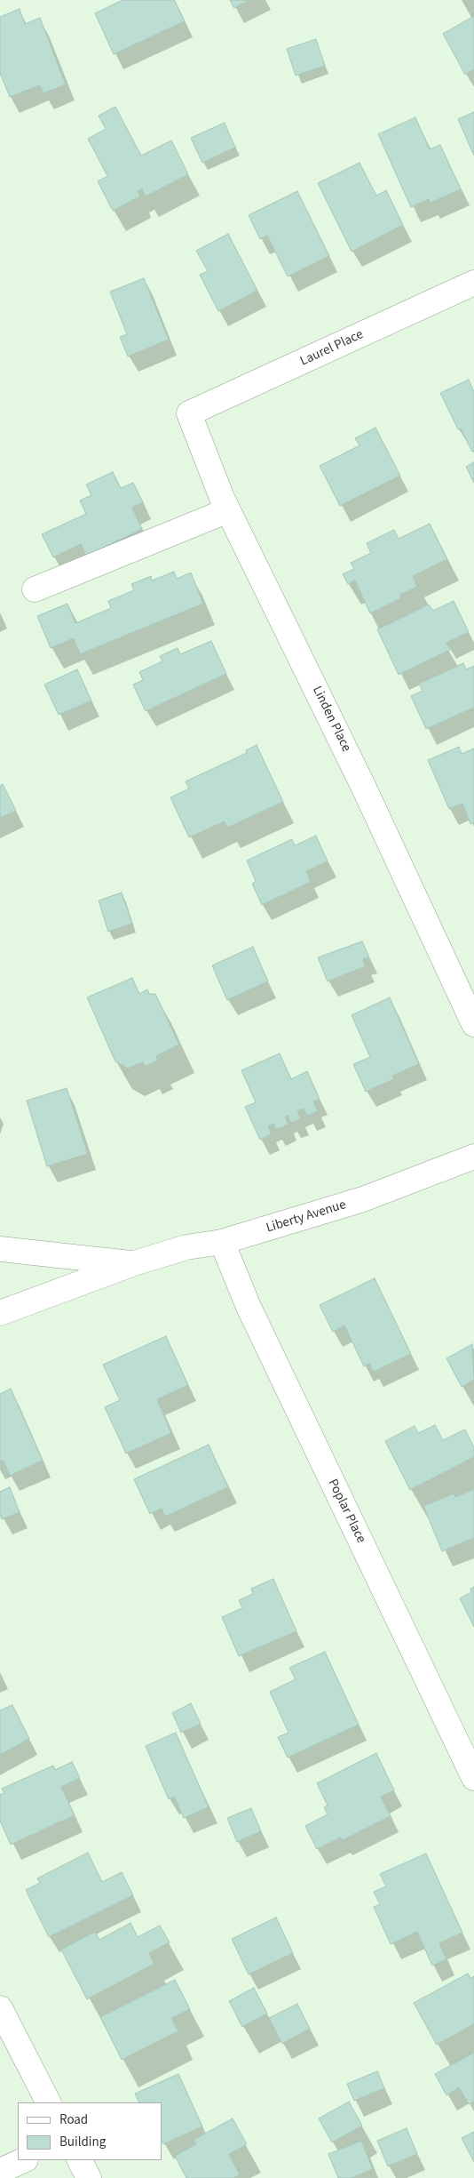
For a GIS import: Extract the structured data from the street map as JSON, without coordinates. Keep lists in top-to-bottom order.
{
  "streets": {
    "street": [
      "Laurel Place",
      "Linden Place",
      "Liberty Avenue",
      "Poplar Place"
    ]
  },
  "crossings": [
    ["Laurel Place", "Linden Place"],
    ["Liberty Avenue", "Poplar Place"]
  ],
  "legend": ["Road", "Building"]
}
